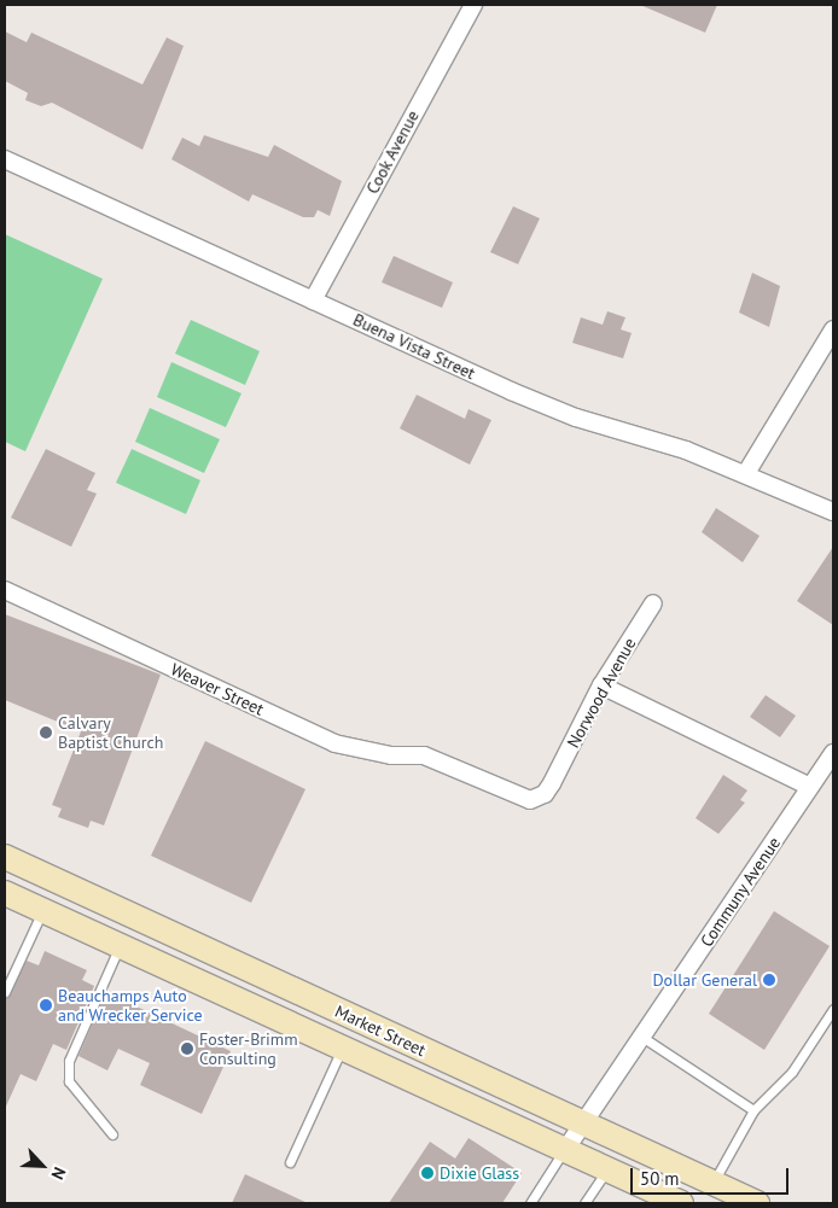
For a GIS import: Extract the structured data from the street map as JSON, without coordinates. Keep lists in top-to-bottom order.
{
  "streets": {
    "main road": ["Market Street"],
    "street": [
      "Cook Avenue",
      "Buena Vista Street",
      "Weaver Street",
      "Norwood Avenue",
      "Communy Avenue"
    ]
  },
  "crossings": [
    ["Cook Avenue", "Buena Vista Street"],
    ["Weaver Street", "Norwood Avenue"],
    ["Communy Avenue", "Market Street"]
  ],
  "places": [
    "Calvary Baptist Church",
    "Dollar General",
    "Beauchamps Auto and Wrecker Service",
    "Foster-Brimm Consulting",
    "Dixie Glass"
  ],
  "scale_bar": "50 m",
  "north": "bottom right"
}
